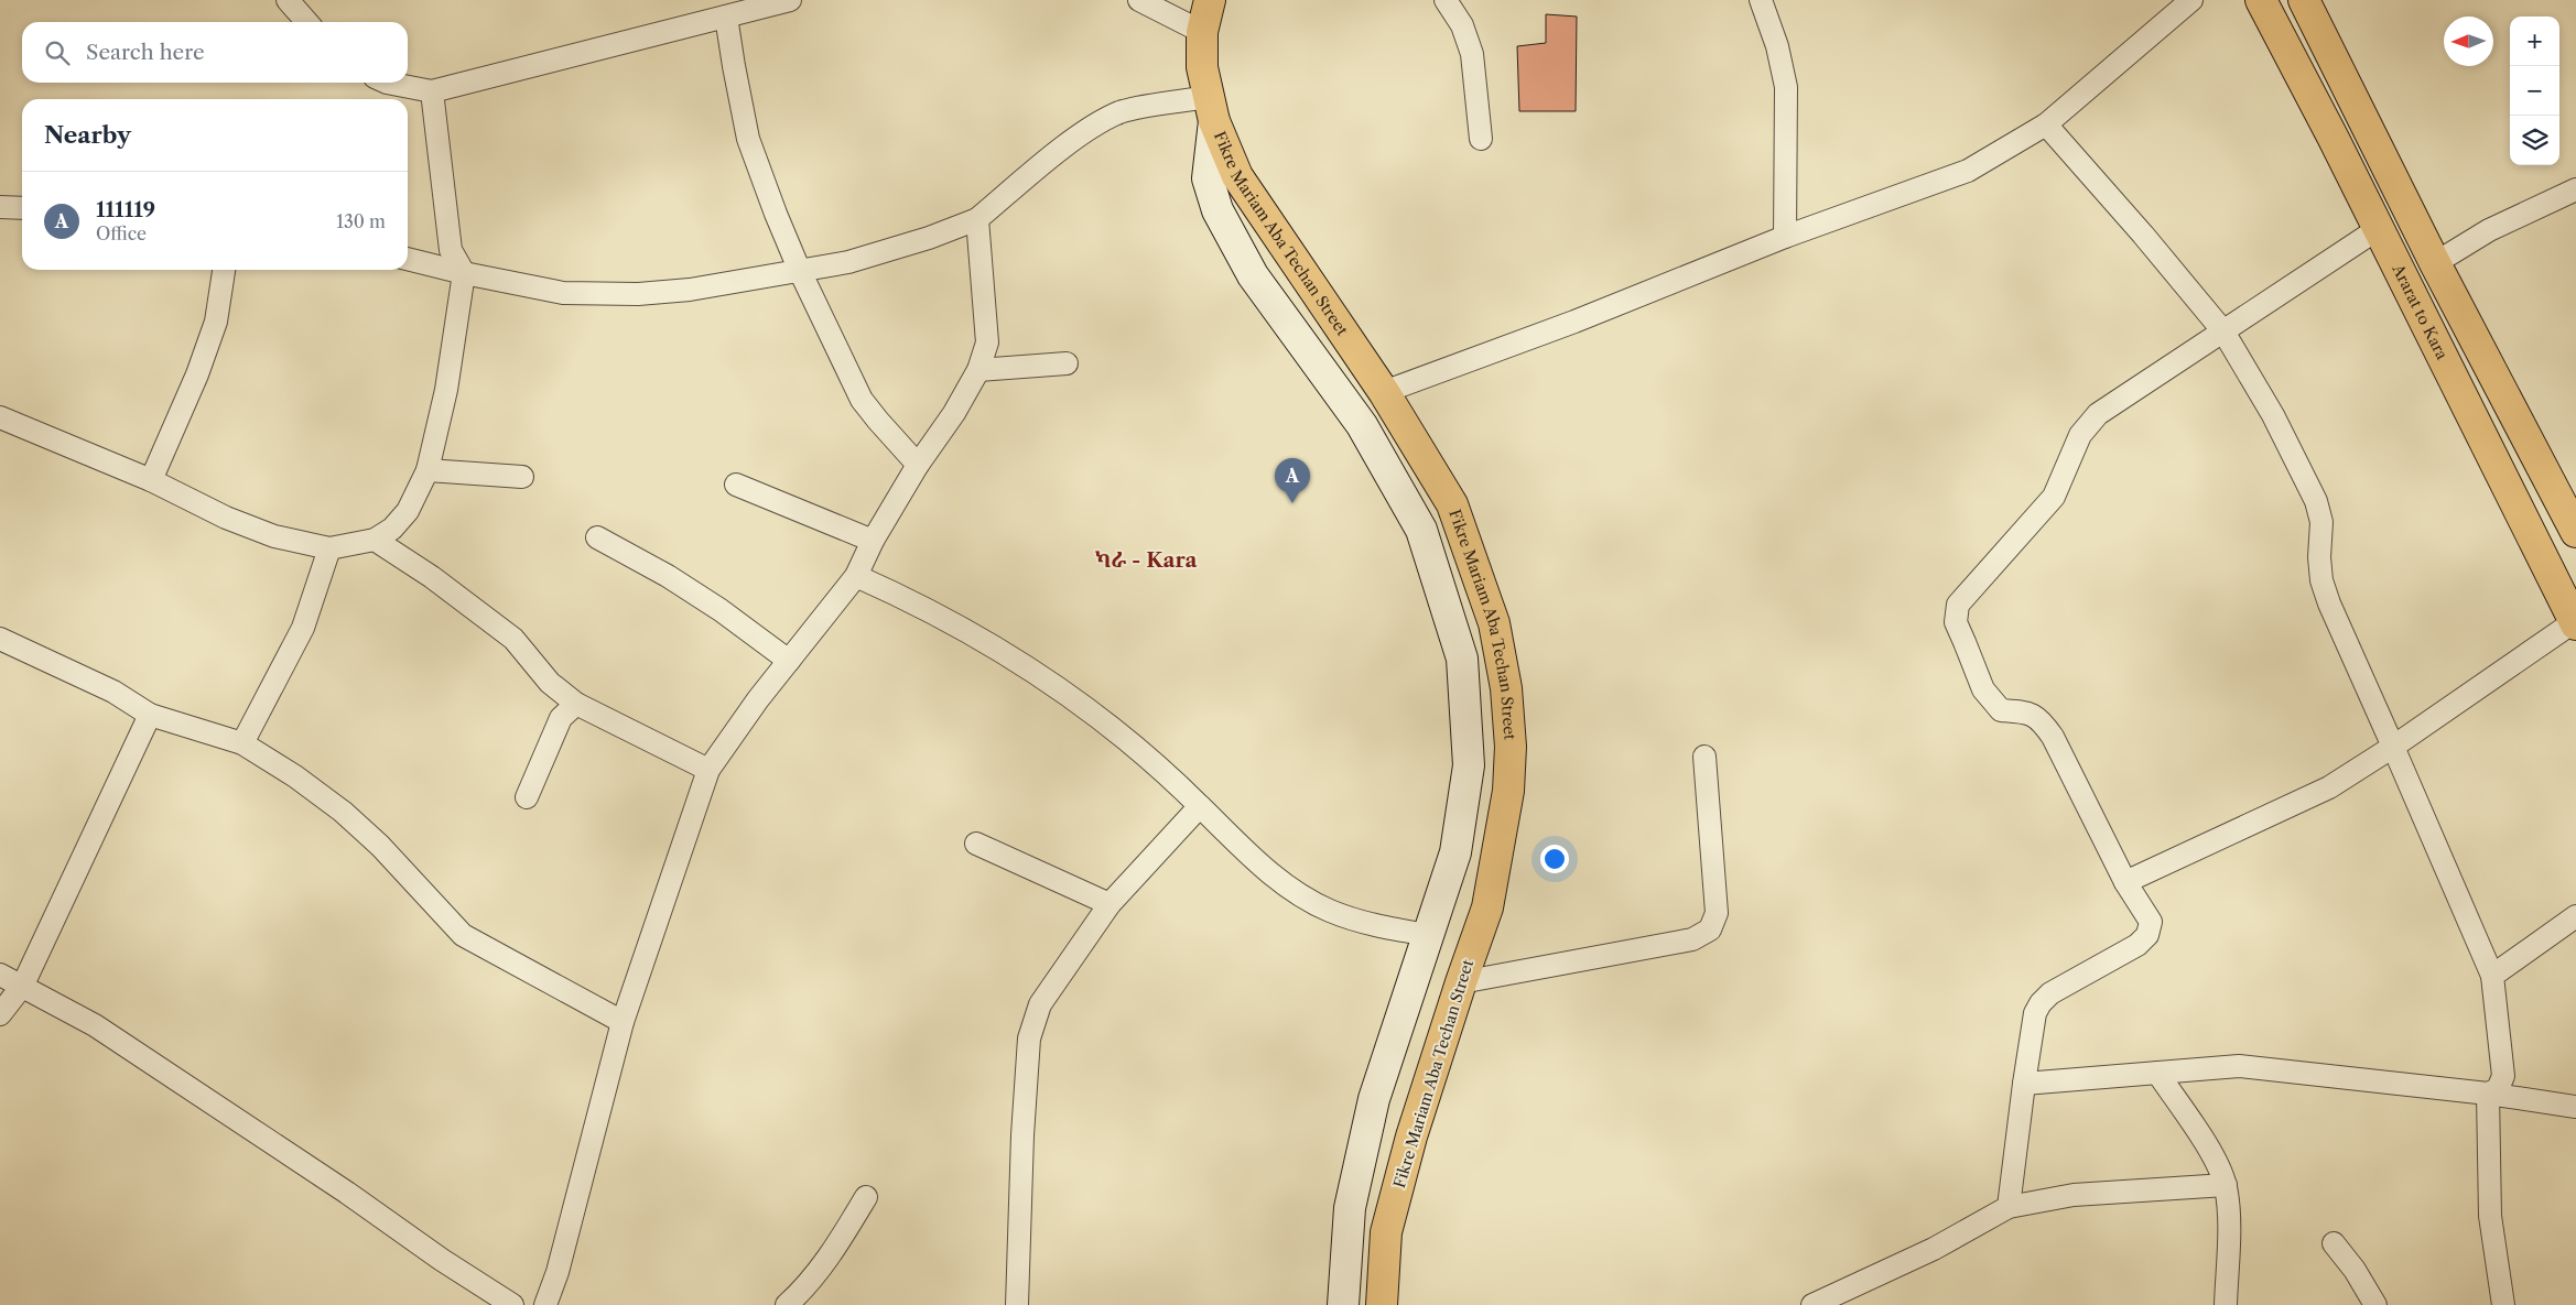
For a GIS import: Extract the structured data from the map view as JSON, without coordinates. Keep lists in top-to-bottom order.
{
  "streets": {
    "main road": ["Fikre Mariam Aba Techan Street", "Ararat to Kara"]
  },
  "districts": ["ካራ - Kara"],
  "north": "left",
  "page": {
    "map_buttons": ["+", "−"],
    "search": "Search here",
    "heading": "Nearby",
    "list": [
      {
        "mark": "A",
        "name": "111119",
        "note": "Office",
        "value": "130 m"
      }
    ],
    "pins": "A"
  }
}
